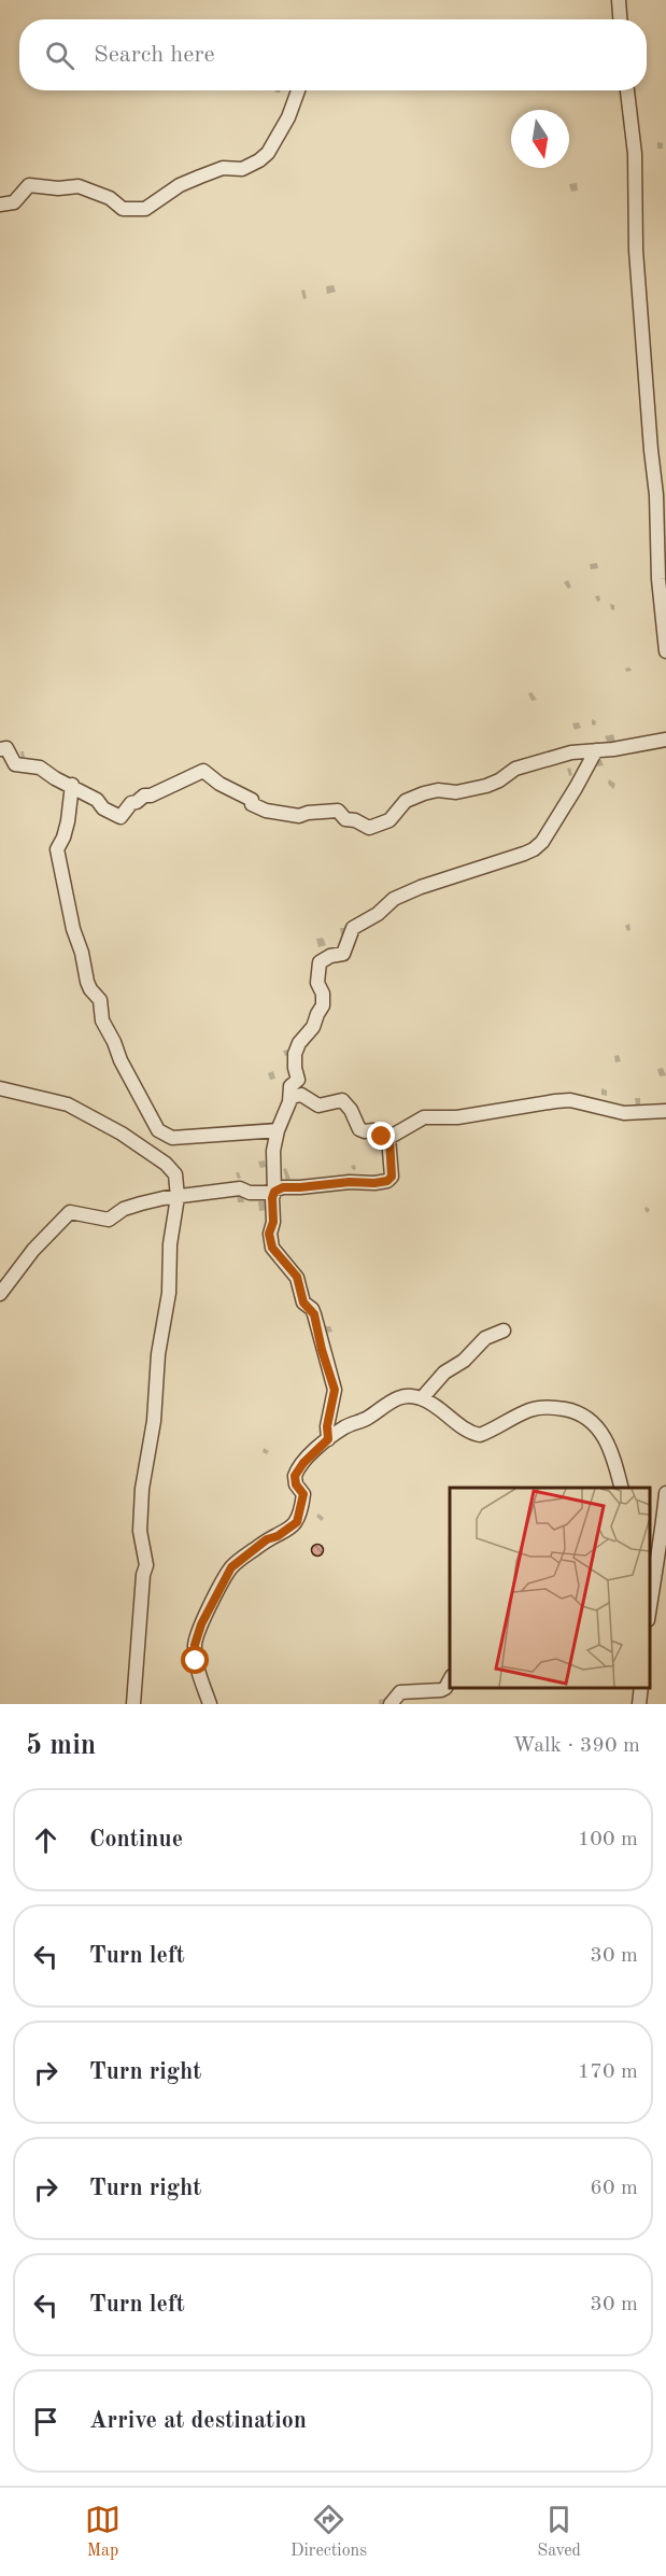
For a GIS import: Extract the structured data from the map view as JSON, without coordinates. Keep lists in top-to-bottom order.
{
  "north": "bottom",
  "page": {
    "search": "Search here",
    "heading": ["5 min", "Walk · 390 m"],
    "list": [
      ["Continue", "100 m"],
      ["Turn left", "30 m"],
      ["Turn right", "170 m"],
      ["Turn right", "60 m"],
      ["Turn left", "30 m"],
      "Arrive at destination"
    ],
    "nav": ["Map", "Directions", "Saved"]
  }
}
